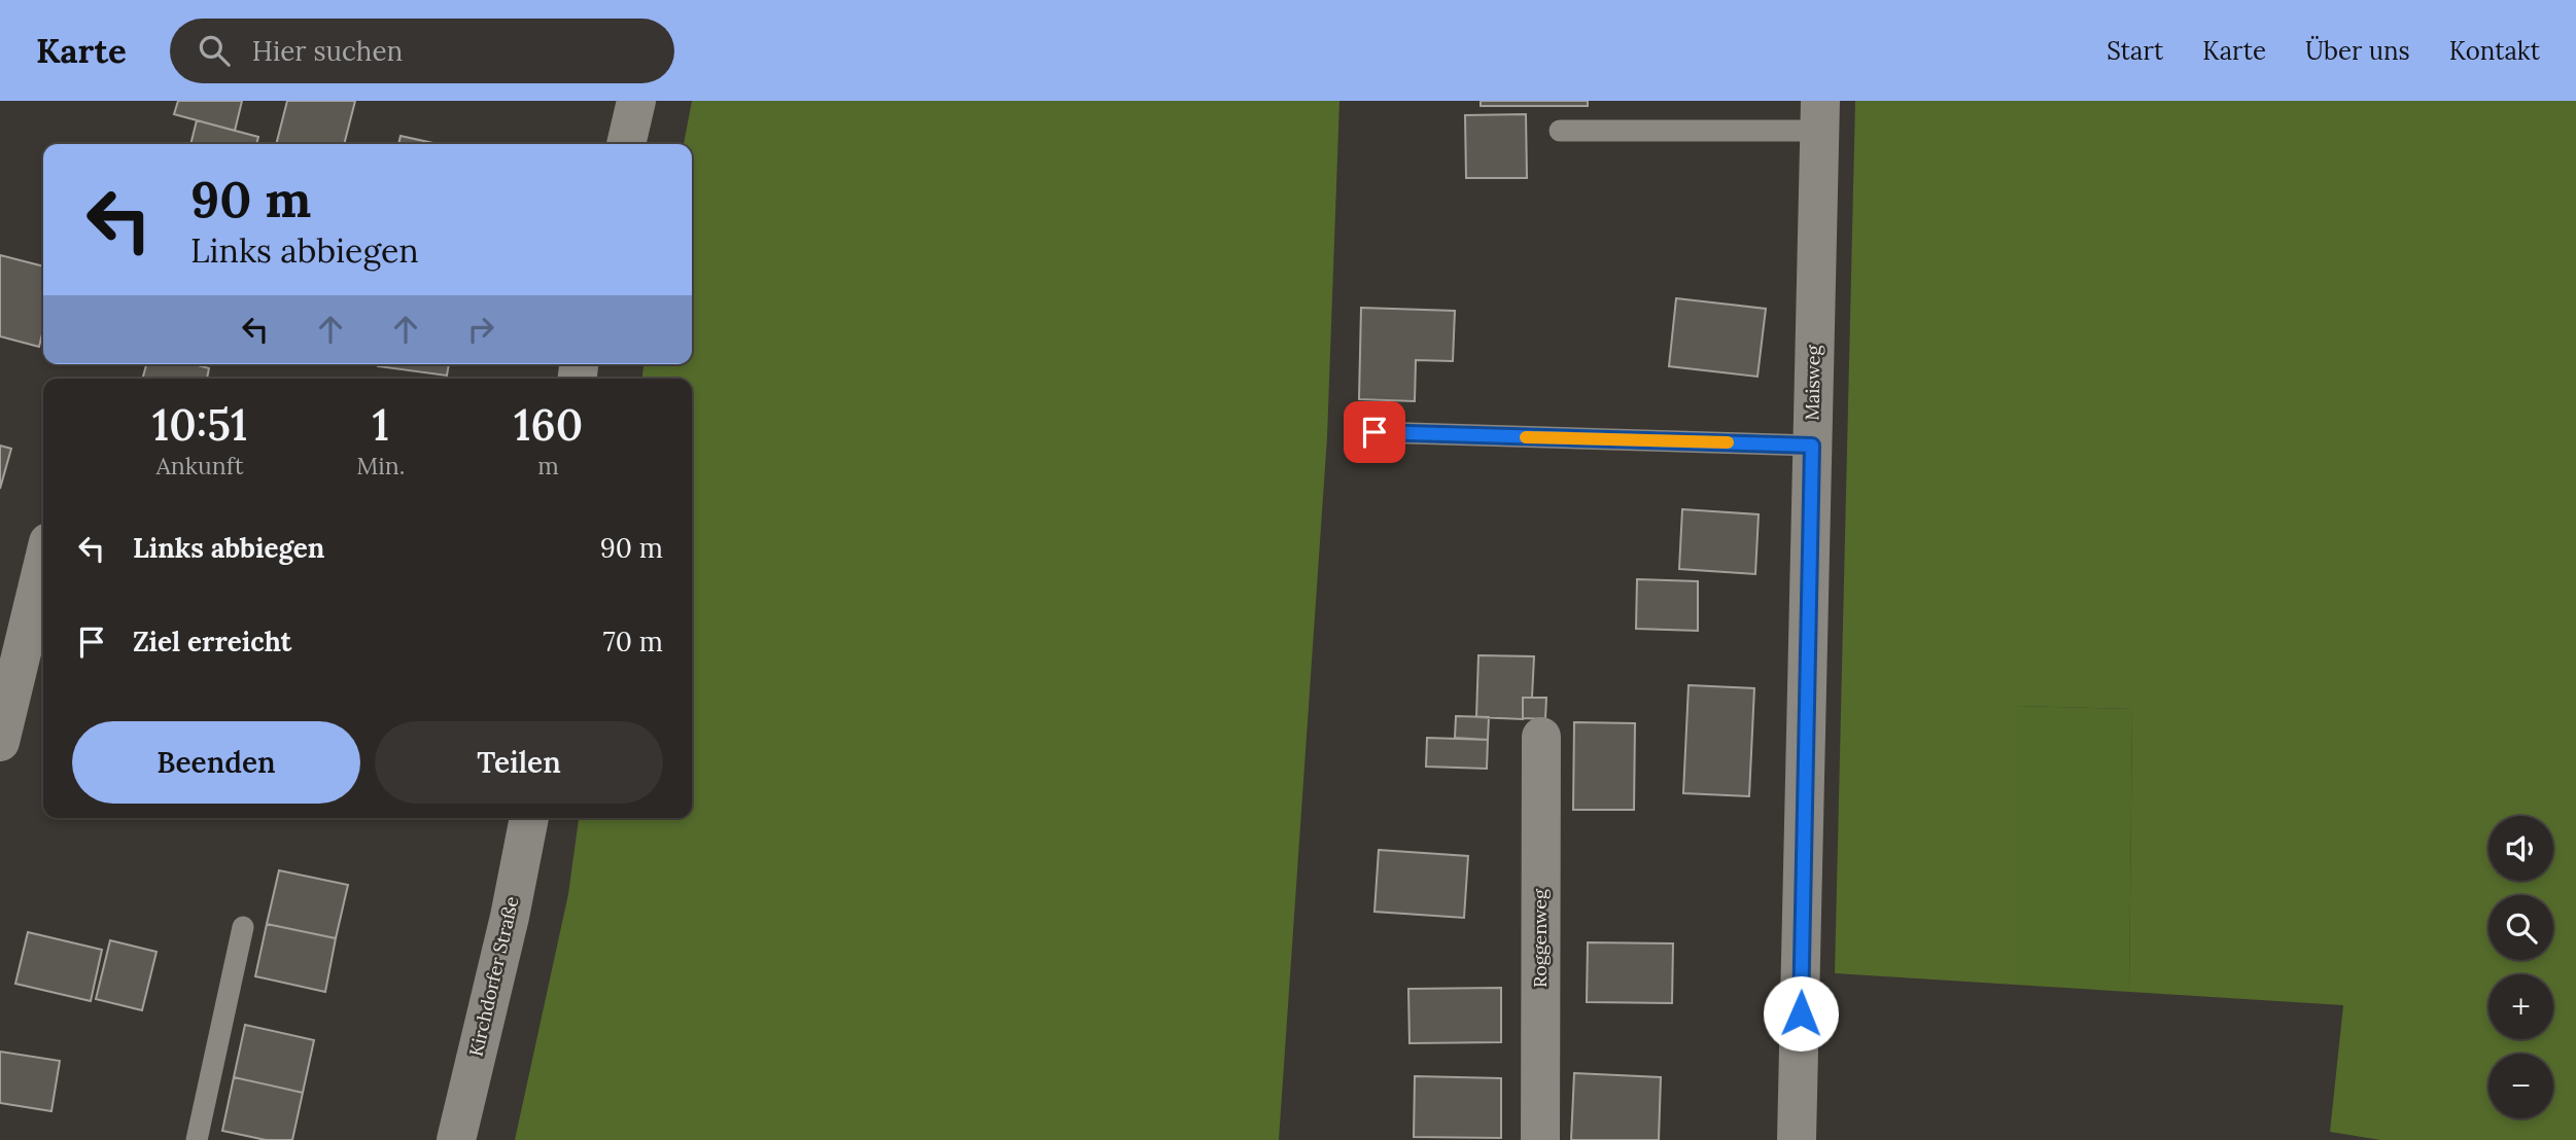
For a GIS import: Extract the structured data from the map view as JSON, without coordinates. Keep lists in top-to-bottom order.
{
  "streets": {
    "street": ["Maisweg", "Roggenweg", "Kirchdorfer Straße"]
  },
  "page": {
    "header": "Karte",
    "search": "Hier suchen",
    "nav": [
      "Start",
      "Karte",
      "Über uns",
      "Kontakt"
    ],
    "turn": ["90 m", "Links abbiegen"],
    "eta": [
      "10:51",
      "Ankunft",
      "1",
      "Min.",
      "160",
      "m"
    ],
    "list": [
      {
        "name": "Links abbiegen",
        "value": "90 m"
      },
      {
        "name": "Ziel erreicht",
        "value": "70 m"
      }
    ],
    "buttons": ["Beenden", "Teilen"],
    "map_buttons": ["+", "−"]
  }
}
